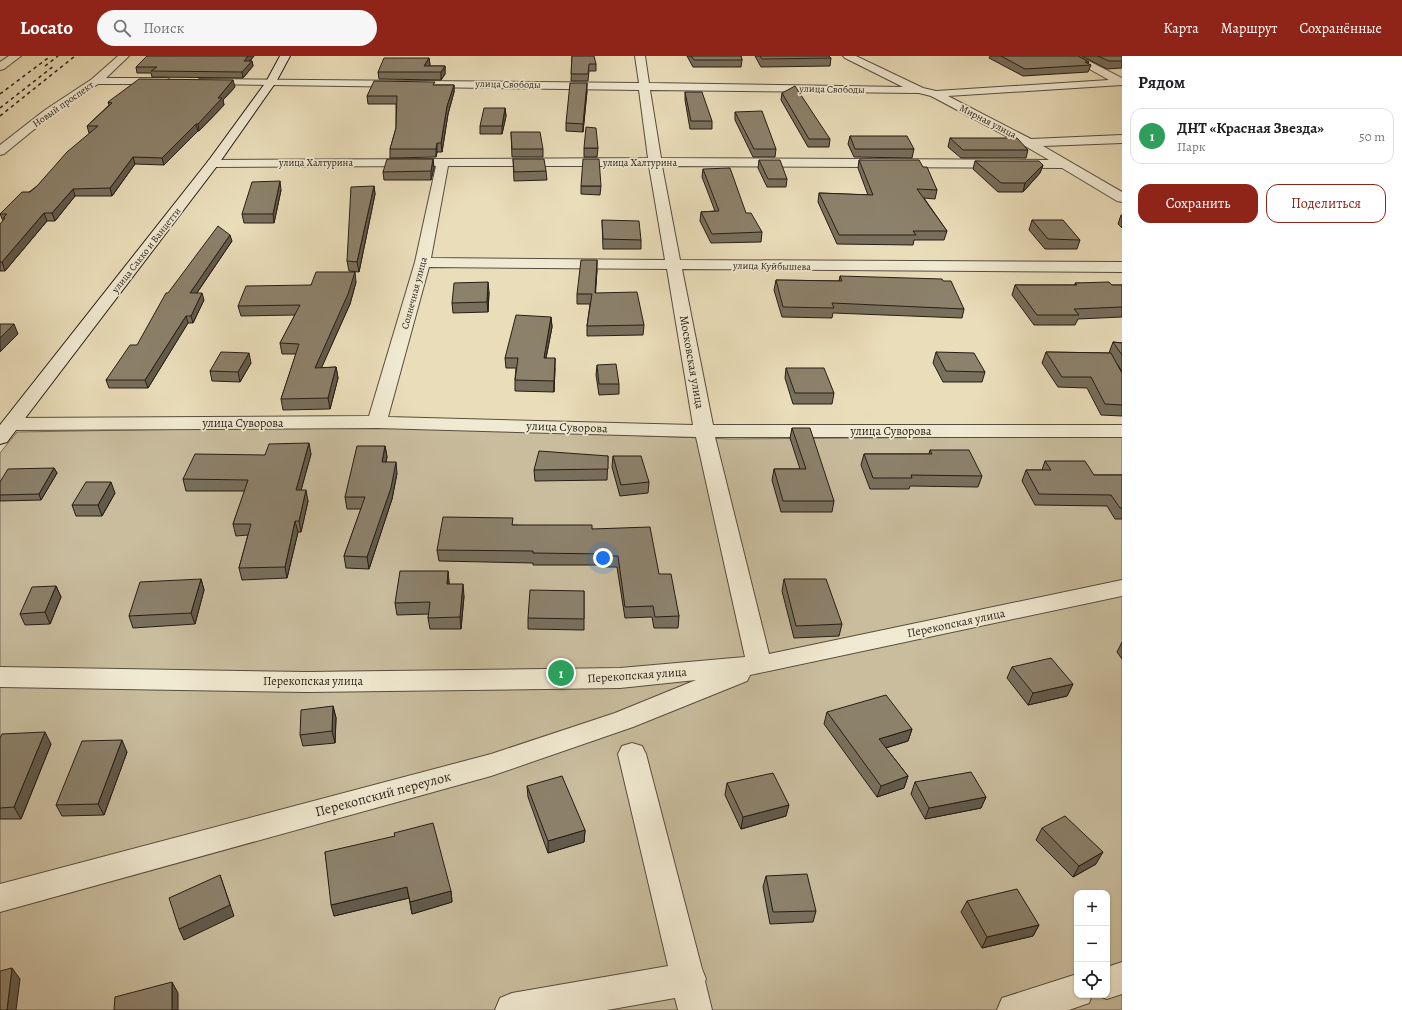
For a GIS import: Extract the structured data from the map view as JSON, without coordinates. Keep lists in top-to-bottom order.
{
  "streets": {
    "street": [
      "улица Свободы",
      "Новый проспект",
      "Мирная улица",
      "улица Халтурина",
      "улица Сакко и Ванцетти",
      "улица Куйбышева",
      "Солнечная улица",
      "Московская улица",
      "улица Суворова",
      "Перекопская улица",
      "Перекопский переулок"
    ]
  },
  "crossings": [
    ["улица Свободы", "Мирная улица"],
    ["улица Свободы", "улица Сакко и Ванцетти"],
    ["улица Свободы", "Московская улица"],
    ["Мирная улица", "улица Халтурина"],
    ["улица Халтурина", "улица Сакко и Ванцетти"],
    ["улица Халтурина", "Солнечная улица"],
    ["улица Халтурина", "Московская улица"],
    ["улица Сакко и Ванцетти", "улица Суворова"],
    ["улица Куйбышева", "Солнечная улица"],
    ["улица Куйбышева", "Московская улица"],
    ["Солнечная улица", "улица Суворова"],
    ["Московская улица", "улица Суворова"],
    ["Московская улица", "Перекопская улица"],
    ["Московская улица", "Перекопский переулок"],
    ["Перекопская улица", "Перекопский переулок"]
  ],
  "page": {
    "header": "Locato",
    "search": "Поиск",
    "nav": ["Карта", "Маршрут", "Сохранённые"],
    "heading": "Рядом",
    "list": [
      {
        "mark": "1",
        "name": "ДНТ «Красная Звезда»",
        "note": "Парк",
        "value": "50 m"
      }
    ],
    "buttons": ["Сохранить", "Поделиться"],
    "pins": "1",
    "map_buttons": ["+", "−"]
  }
}
